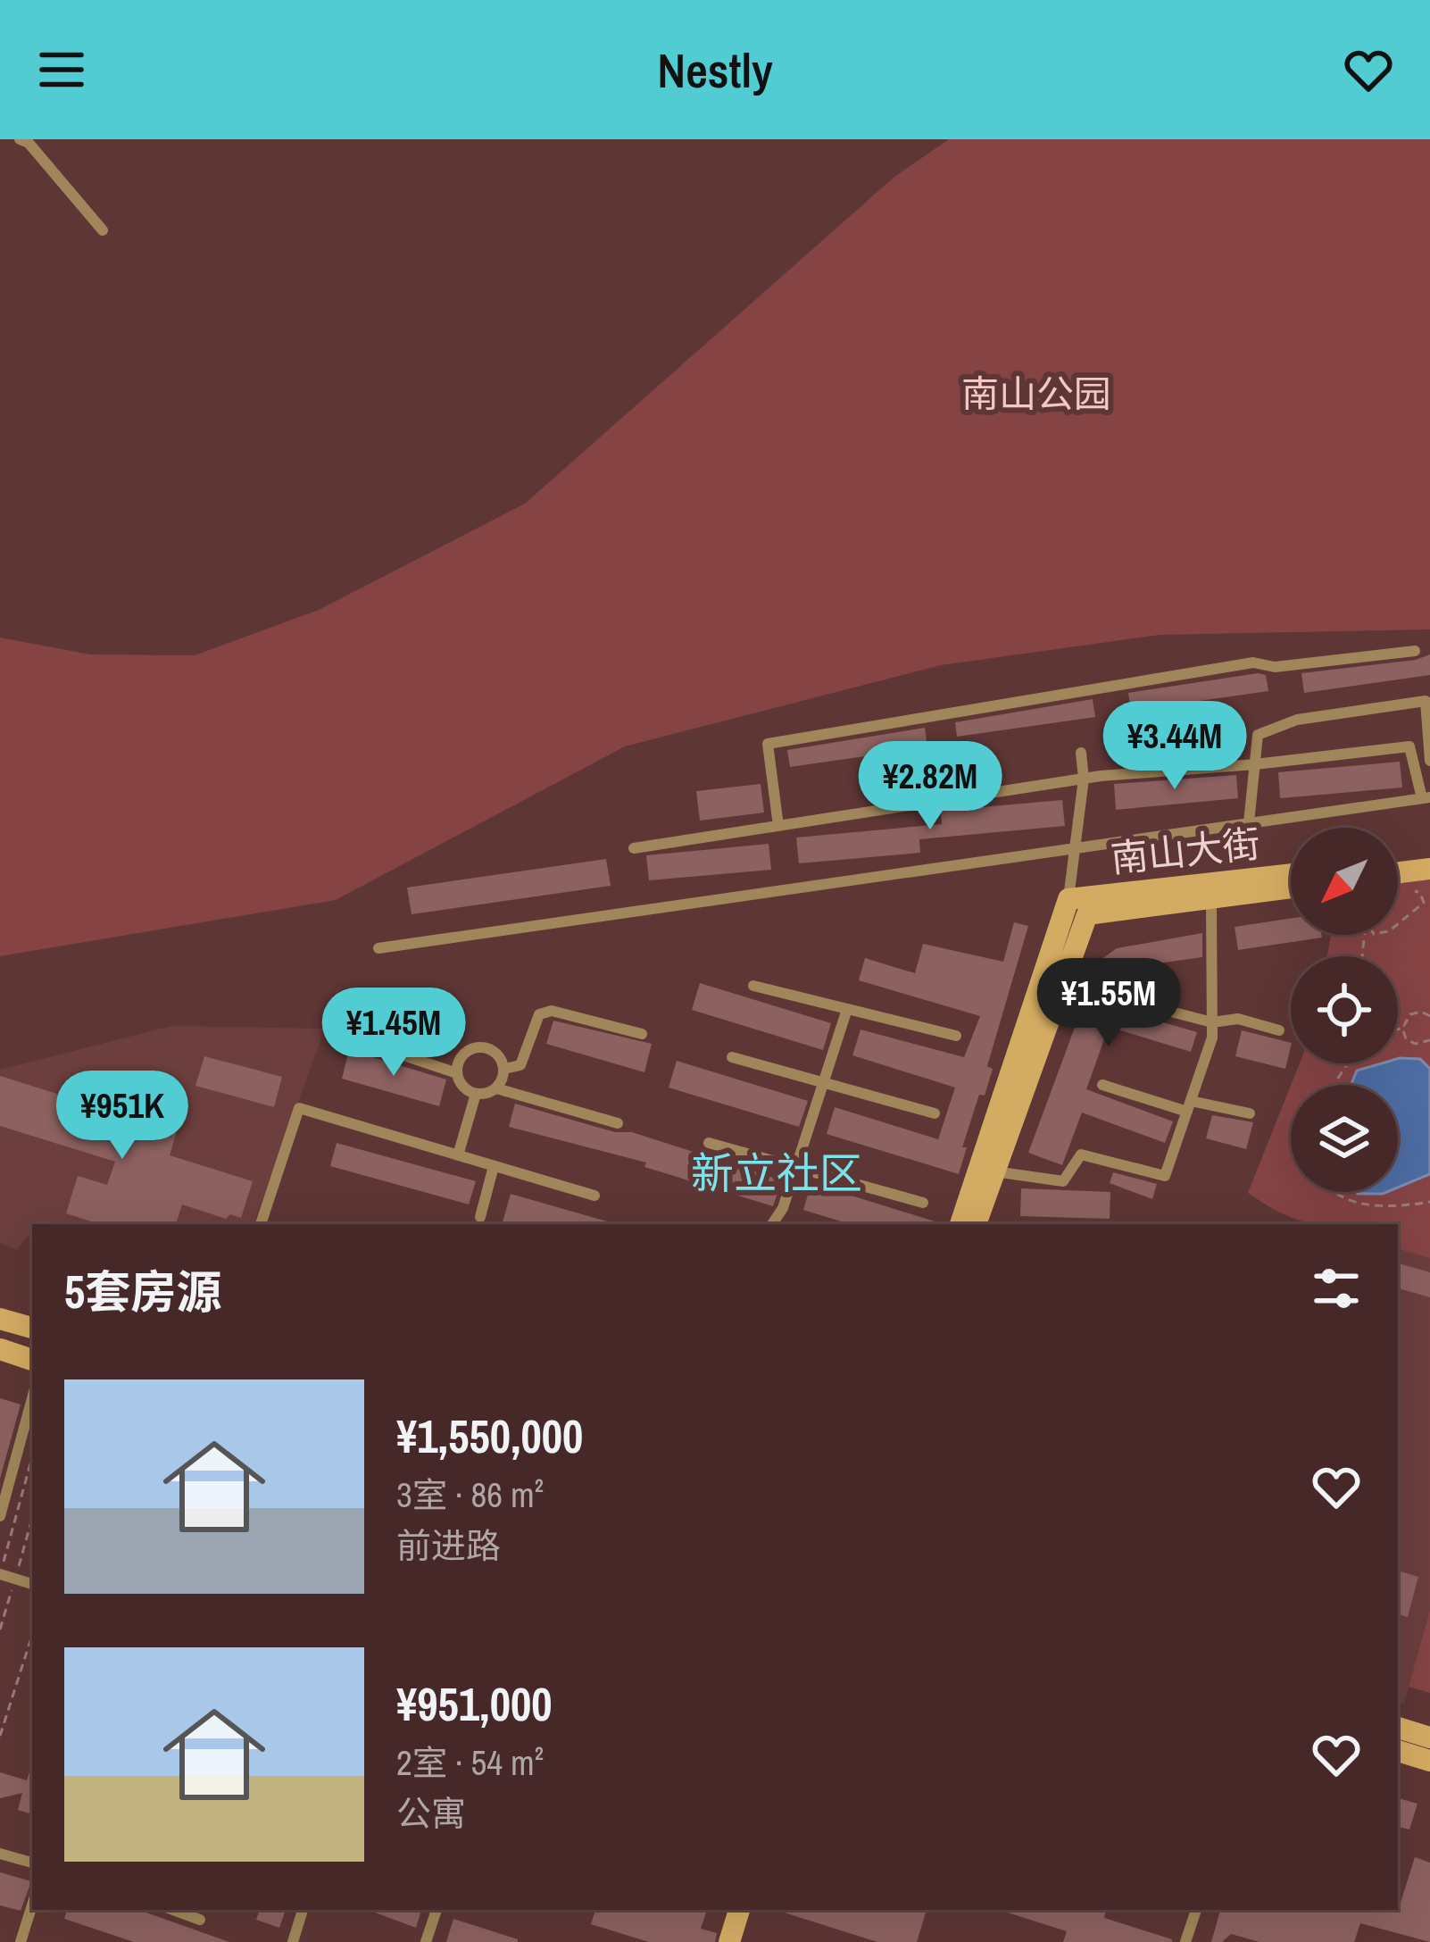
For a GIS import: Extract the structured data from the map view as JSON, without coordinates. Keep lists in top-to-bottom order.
{
  "streets": {
    "street": ["南山大街"]
  },
  "districts": ["新立社区"],
  "parks": ["南山公园"],
  "north": "bottom left",
  "page": {
    "header": "Nestly",
    "price": [
      "¥3.44M",
      "¥2.82M",
      "¥1.55M",
      "¥1.45M",
      "¥951K"
    ],
    "heading": "5套房源",
    "list": [
      {
        "name": "¥1,550,000",
        "note": "3室 · 86 m² · 前进路"
      },
      {
        "name": "¥951,000",
        "note": "2室 · 54 m² · 公寓"
      }
    ]
  }
}
